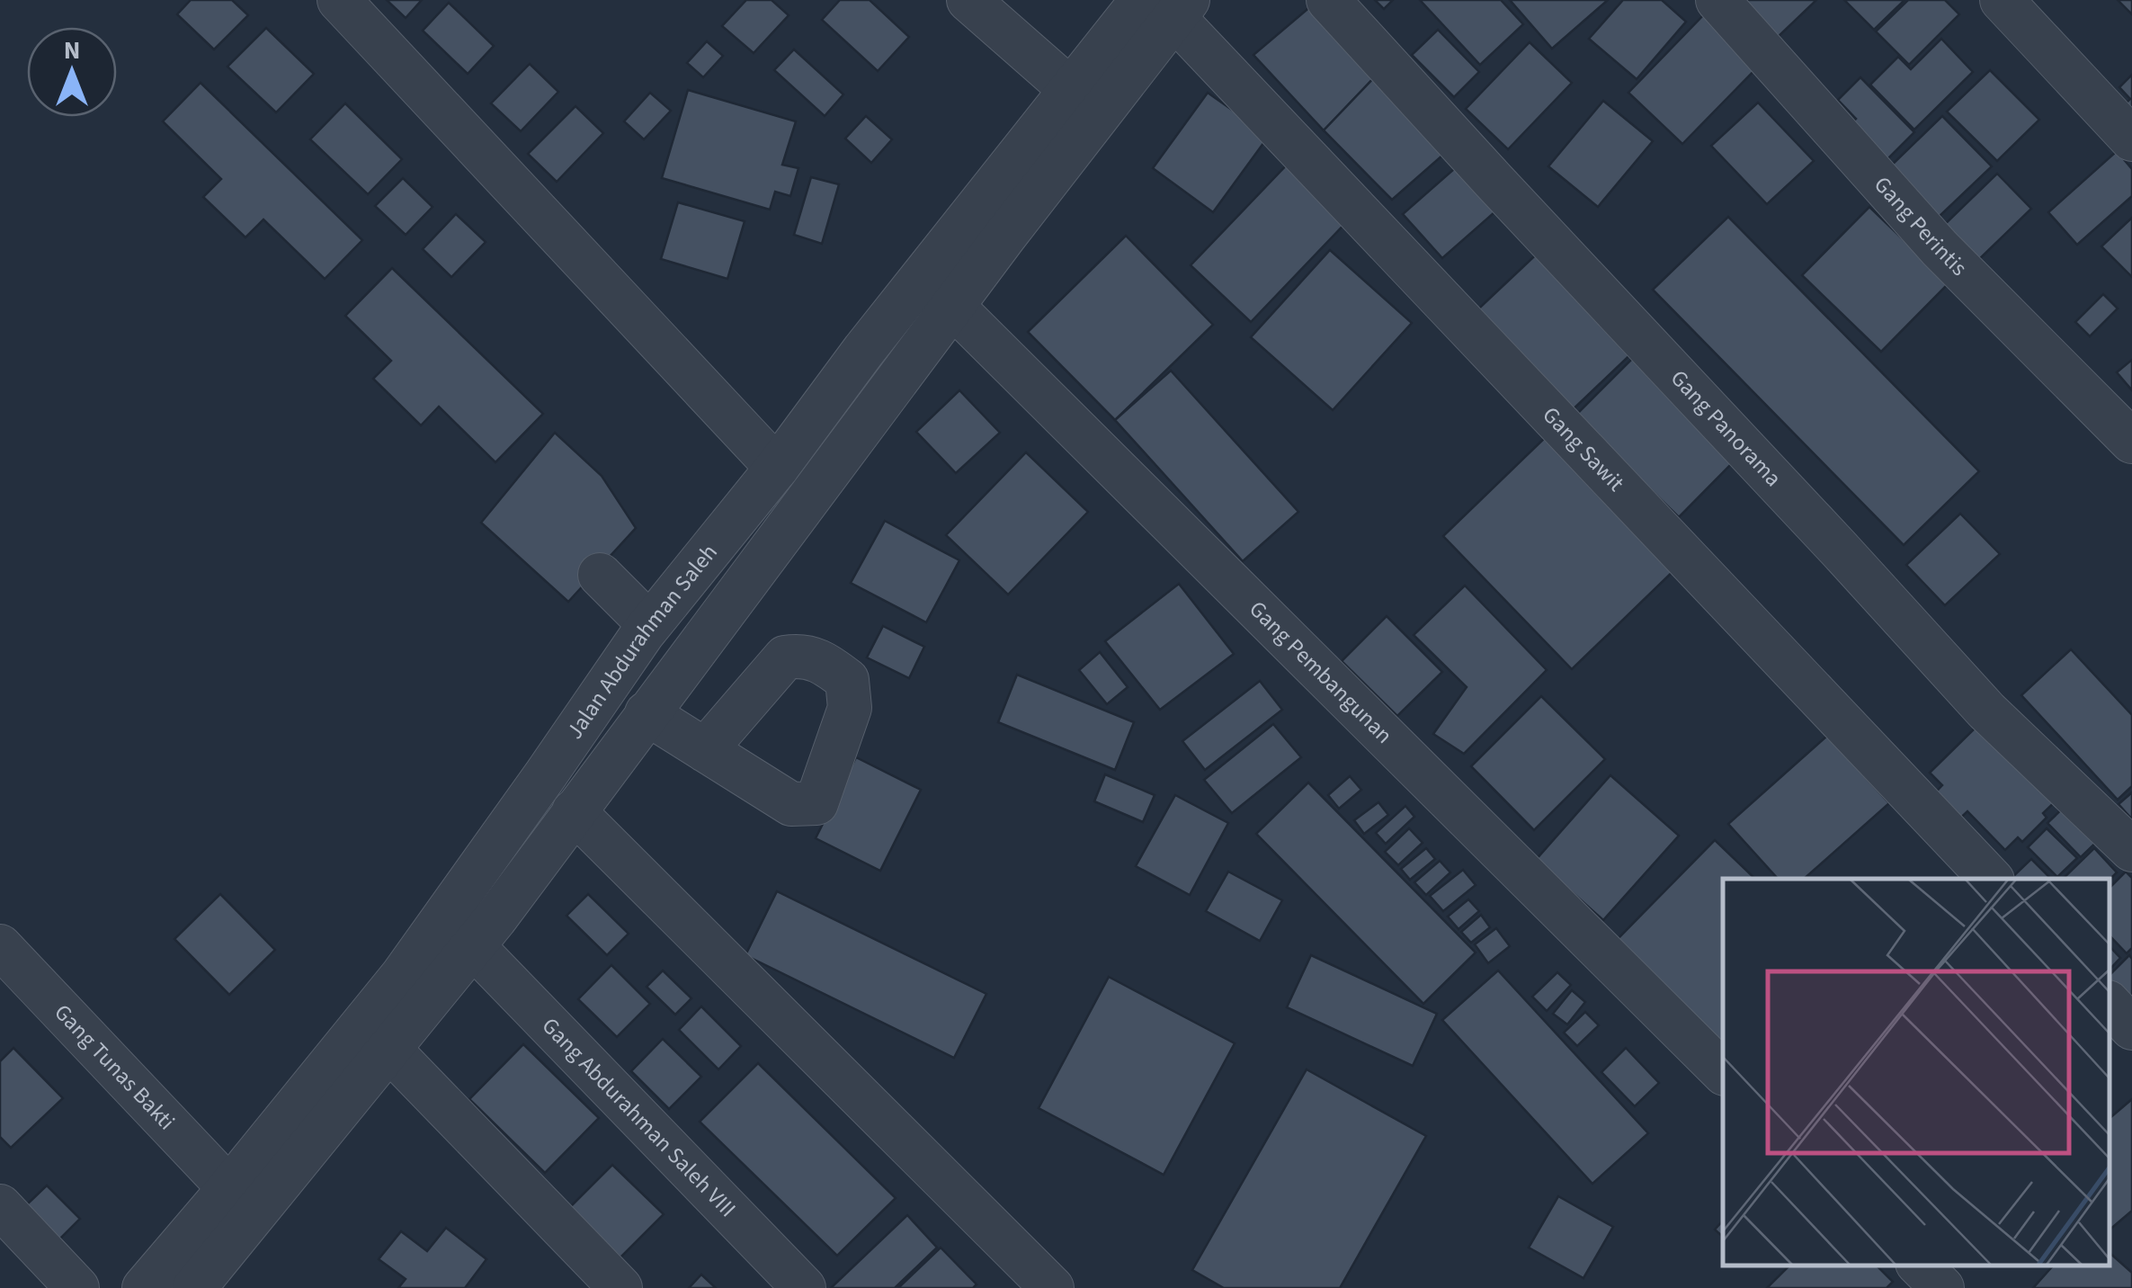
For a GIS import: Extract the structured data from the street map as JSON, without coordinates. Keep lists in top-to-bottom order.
{
  "streets": {
    "street": [
      "Gang Perintis",
      "Gang Panorama",
      "Gang Sawit",
      "Jalan Abdurahman Saleh",
      "Gang Pembangunan",
      "Gang Tunas Bakti",
      "Gang Abdurahman Saleh VIII"
    ]
  },
  "crossings": [
    ["Gang Sawit", "Jalan Abdurahman Saleh"],
    ["Jalan Abdurahman Saleh", "Gang Pembangunan"],
    ["Jalan Abdurahman Saleh", "Gang Tunas Bakti"],
    ["Jalan Abdurahman Saleh", "Gang Abdurahman Saleh VIII"]
  ],
  "north": "top"
}
